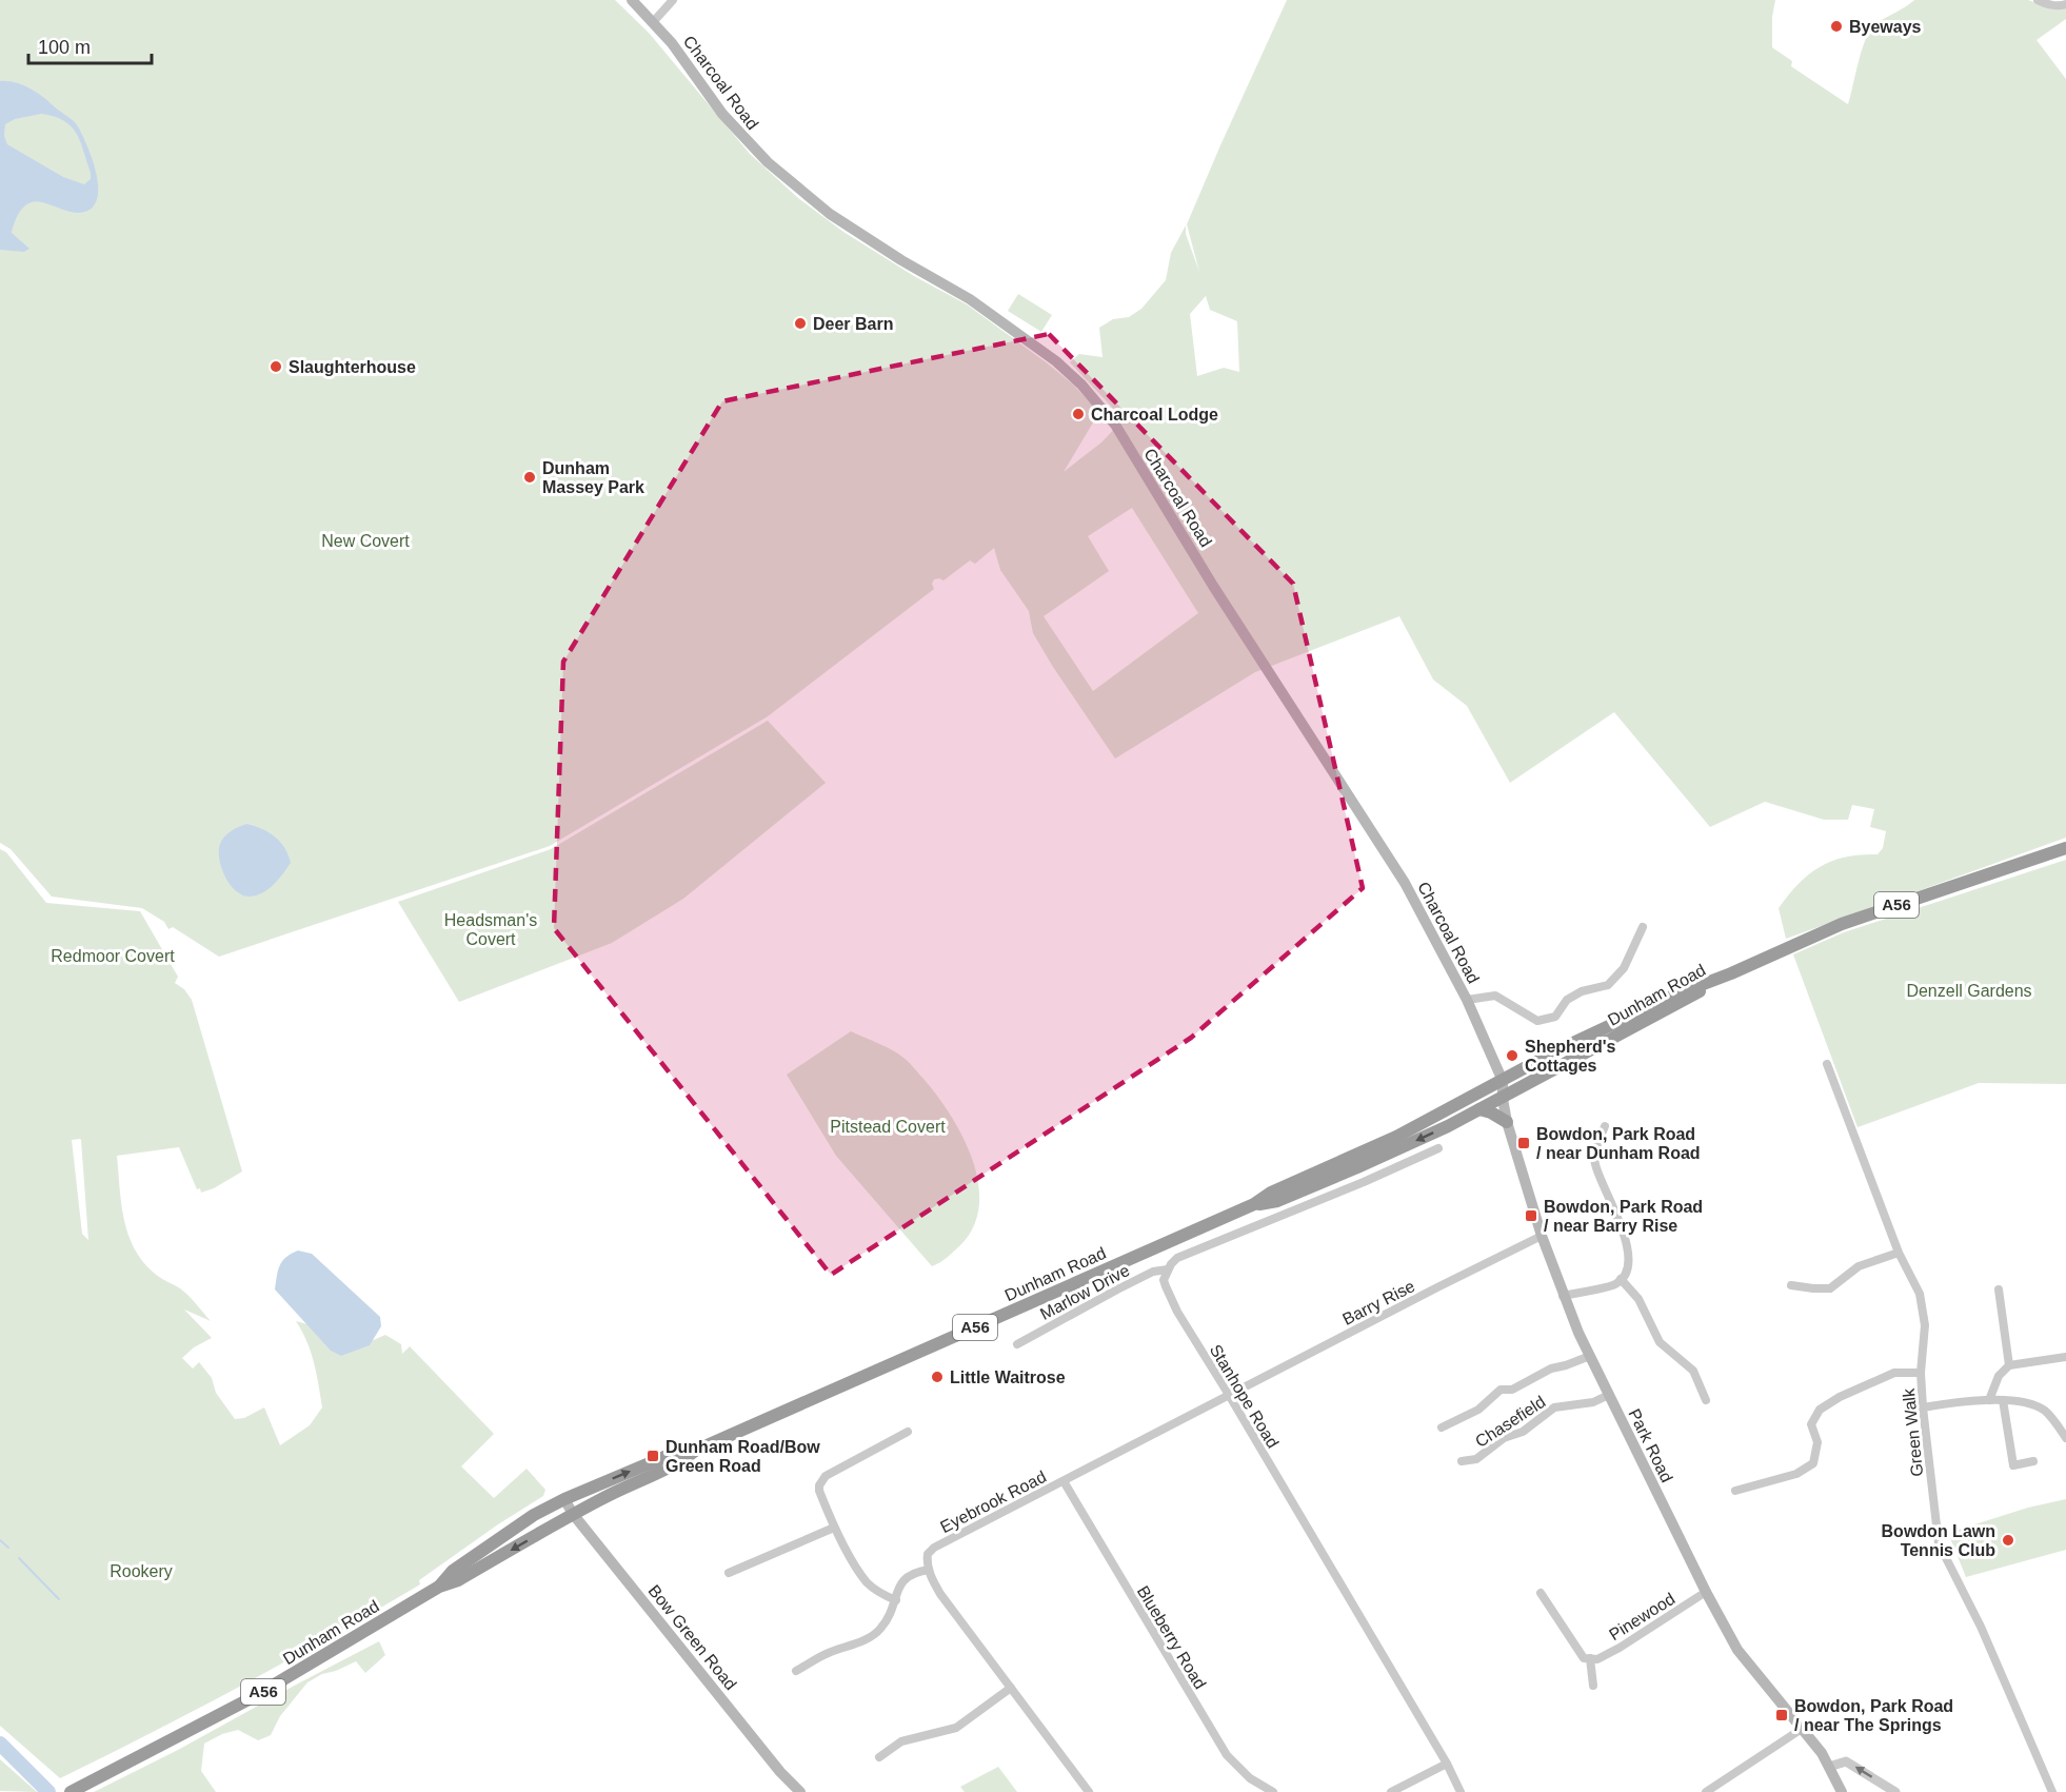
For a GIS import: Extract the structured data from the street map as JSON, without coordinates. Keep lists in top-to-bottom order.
{
  "streets": {
    "highway": ["A56", "Dunham Road"],
    "main road": ["Charcoal Road", "Park Road", "Bow Green Road"],
    "street": [
      "Marlow Drive",
      "Barry Rise",
      "Stanhope Road",
      "Chasefield",
      "Green Walk",
      "Eyebrook Road",
      "Pinewood",
      "Blueberry Road"
    ]
  },
  "crossings": [
    ["Charcoal Road", "Dunham Road"],
    ["Charcoal Road", "Park Road"],
    ["Dunham Road", "Park Road"],
    ["Dunham Road", "Bow Green Road"],
    ["Marlow Drive", "Stanhope Road"],
    ["Barry Rise", "Stanhope Road"],
    ["Barry Rise", "Park Road"],
    ["Barry Rise", "Eyebrook Road"],
    ["Stanhope Road", "Eyebrook Road"],
    ["Chasefield", "Park Road"],
    ["Park Road", "Pinewood"],
    ["Eyebrook Road", "Blueberry Road"]
  ],
  "parks": [
    "New Covert",
    "Headsman's Covert",
    "Redmoor Covert",
    "Denzell Gardens",
    "Pitstead Covert",
    "Rookery"
  ],
  "places": {
    "other": [
      "Byeways",
      "Deer Barn",
      "Slaughterhouse",
      "Charcoal Lodge",
      "Dunham Massey Park",
      "Shepherd's Cottages",
      "Little Waitrose",
      "Bowdon Lawn Tennis Club"
    ],
    "transit": [
      "Bowdon, Park Road / near Dunham Road",
      "Bowdon, Park Road / near Barry Rise",
      "Dunham Road/Bow Green Road",
      "Bowdon, Park Road / near The Springs"
    ]
  },
  "scale_bar": "100 m"
}
